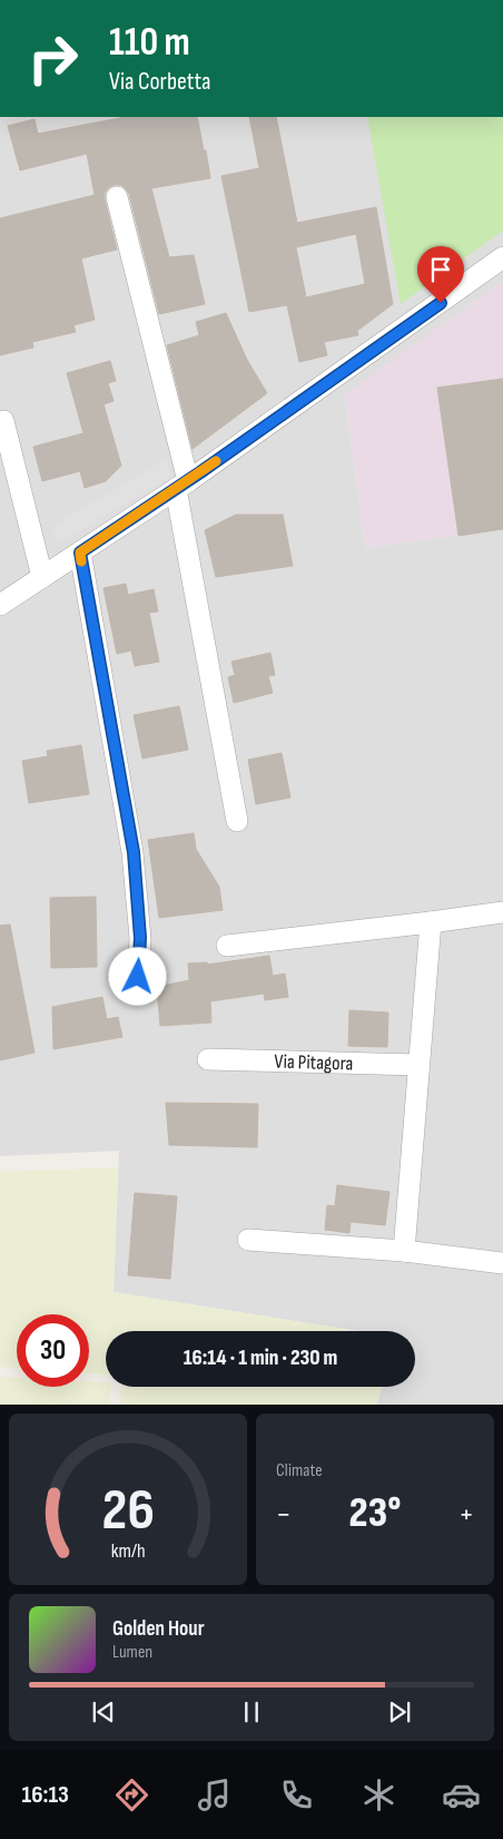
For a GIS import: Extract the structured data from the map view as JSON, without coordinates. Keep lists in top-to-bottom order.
{
  "streets": {
    "street": ["Via Pitagora"]
  },
  "page": {
    "turn": ["110 m", "Via Corbetta"],
    "limit": "30",
    "trip": "16:14 · 1 min · 230 m",
    "tile": "Climate",
    "heat": ["−", "23°", "+"],
    "song": ["Golden Hour", "Lumen"],
    "tabs": "16:13",
    "gauge": ["26", "km/h"]
  }
}
